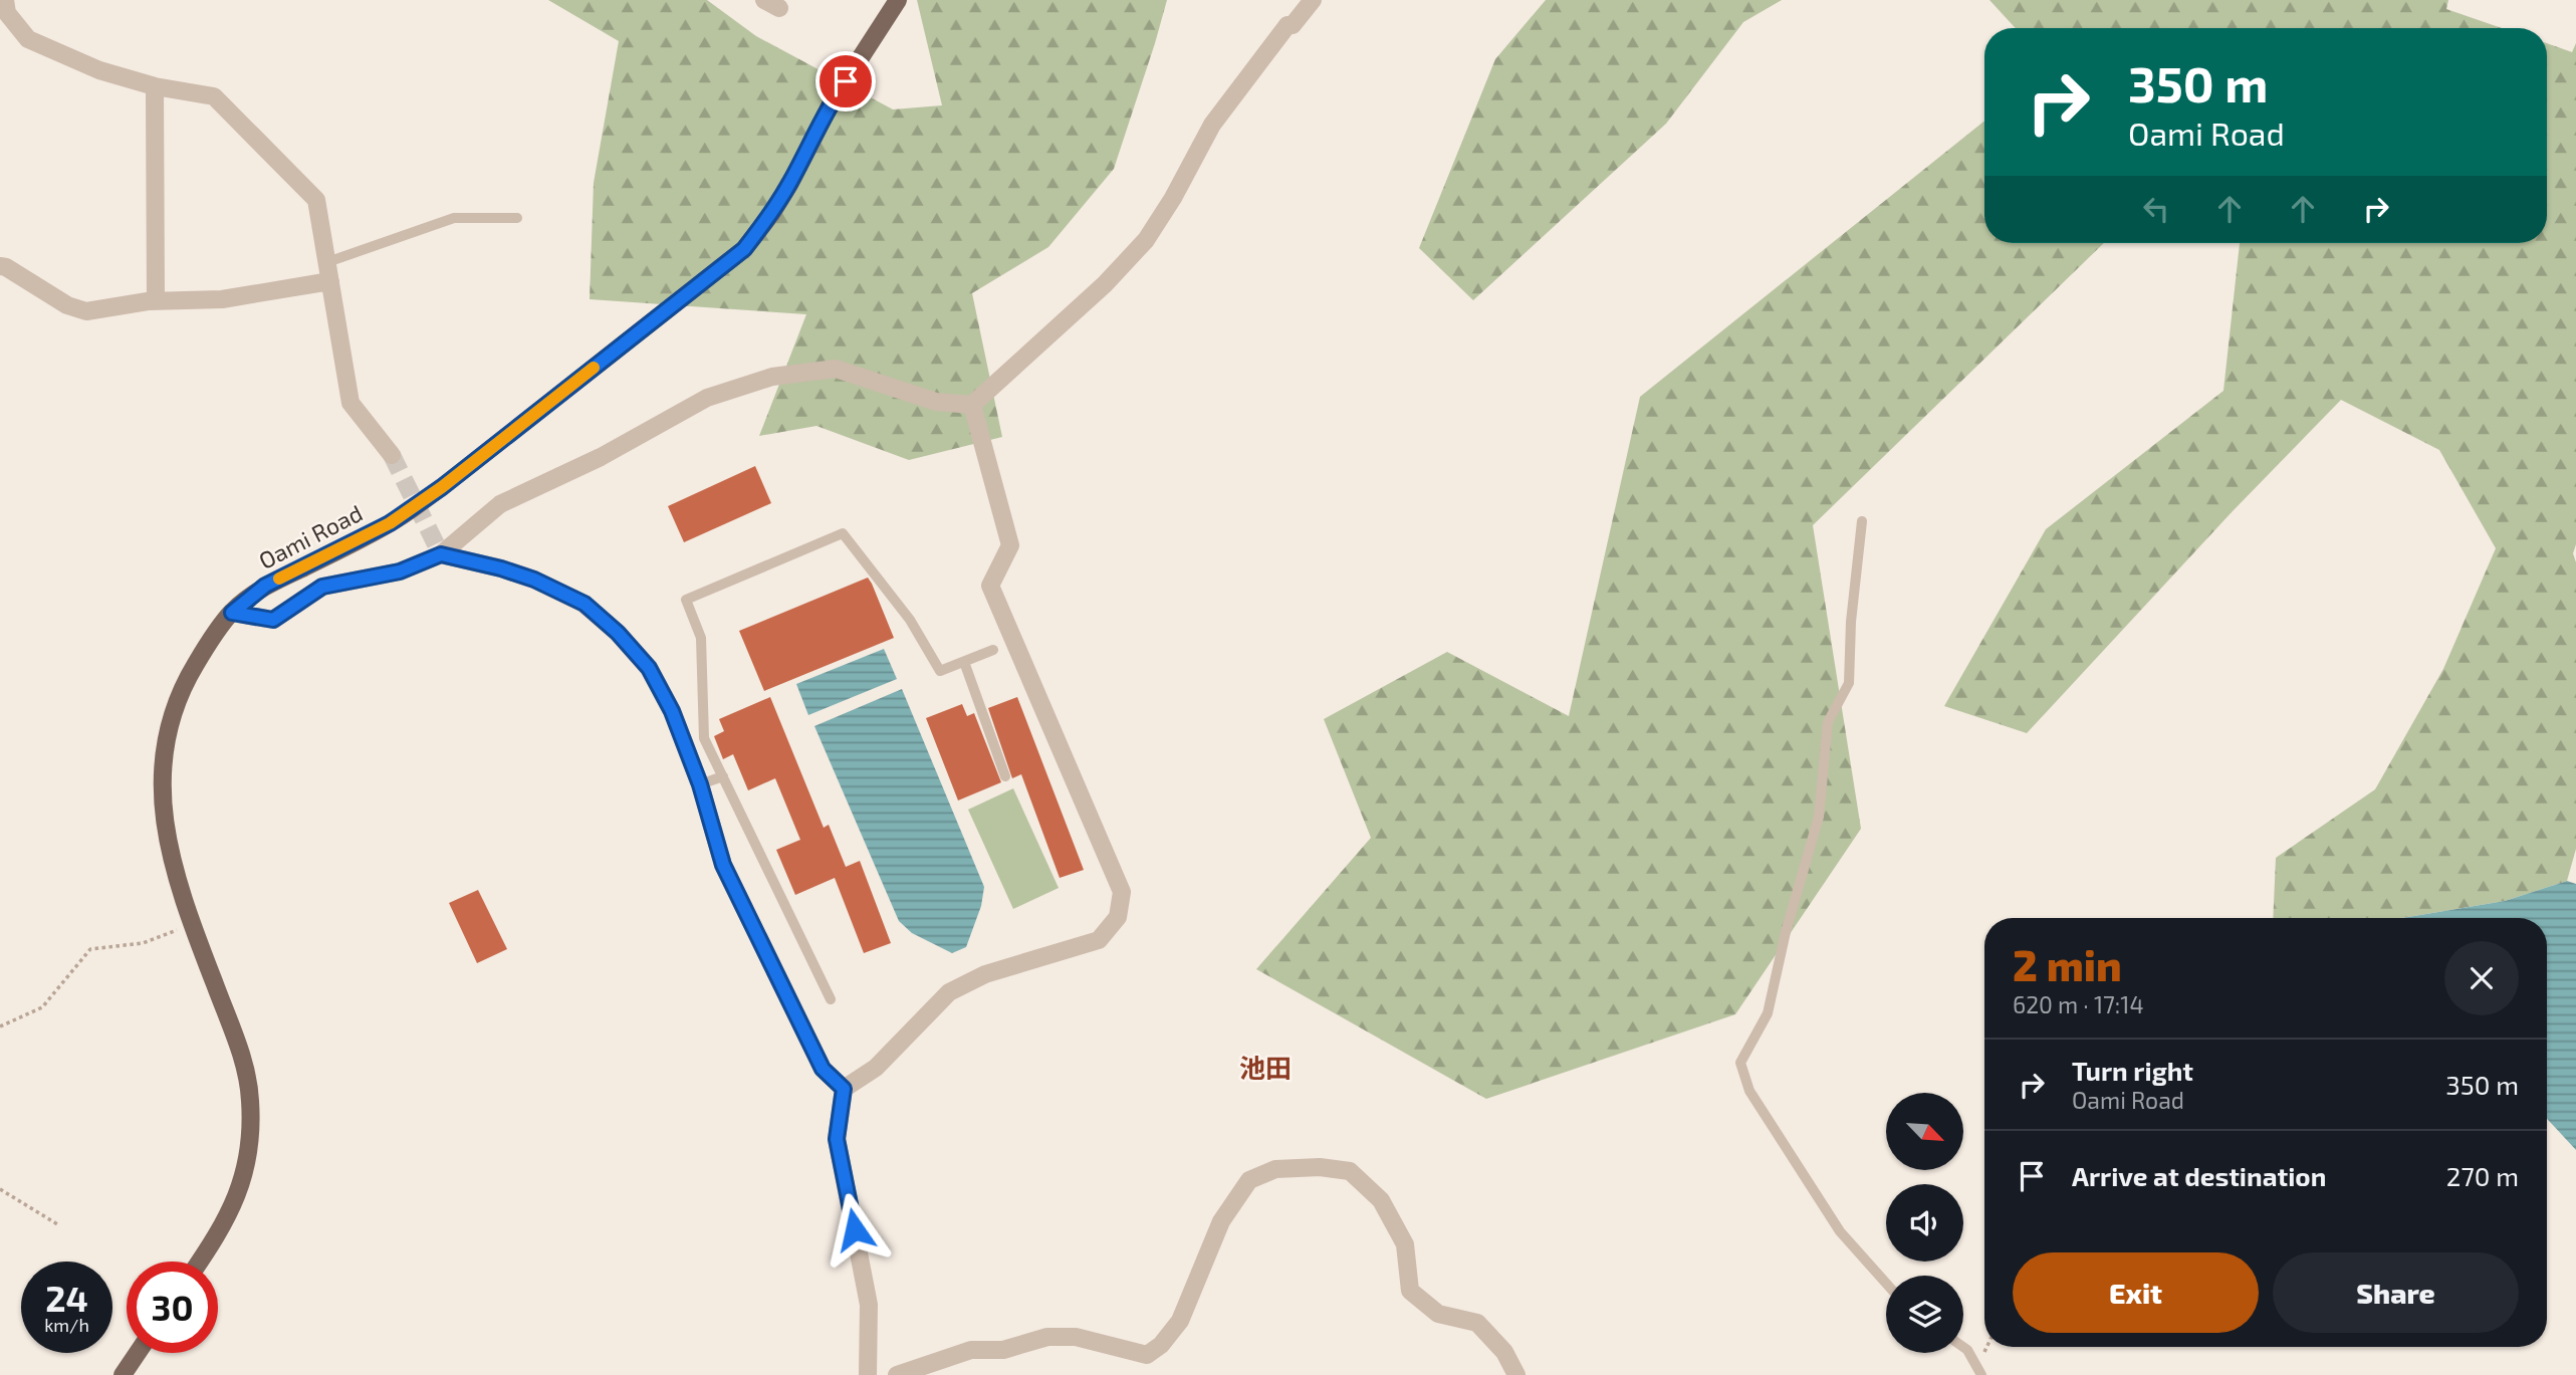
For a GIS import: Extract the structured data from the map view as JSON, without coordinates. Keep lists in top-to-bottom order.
{
  "streets": {
    "main road": ["Oami Road"]
  },
  "districts": ["池田"],
  "north": "bottom right",
  "page": {
    "turn": ["350 m", "Oami Road"],
    "heading": ["2 min", "620 m · 17:14"],
    "list": [
      {
        "name": "Turn right",
        "note": "Oami Road",
        "value": "350 m"
      },
      {
        "name": "Arrive at destination",
        "value": "270 m"
      }
    ],
    "buttons": ["Exit", "Share"],
    "speed": "24 km/h",
    "limit": "30"
  }
}
